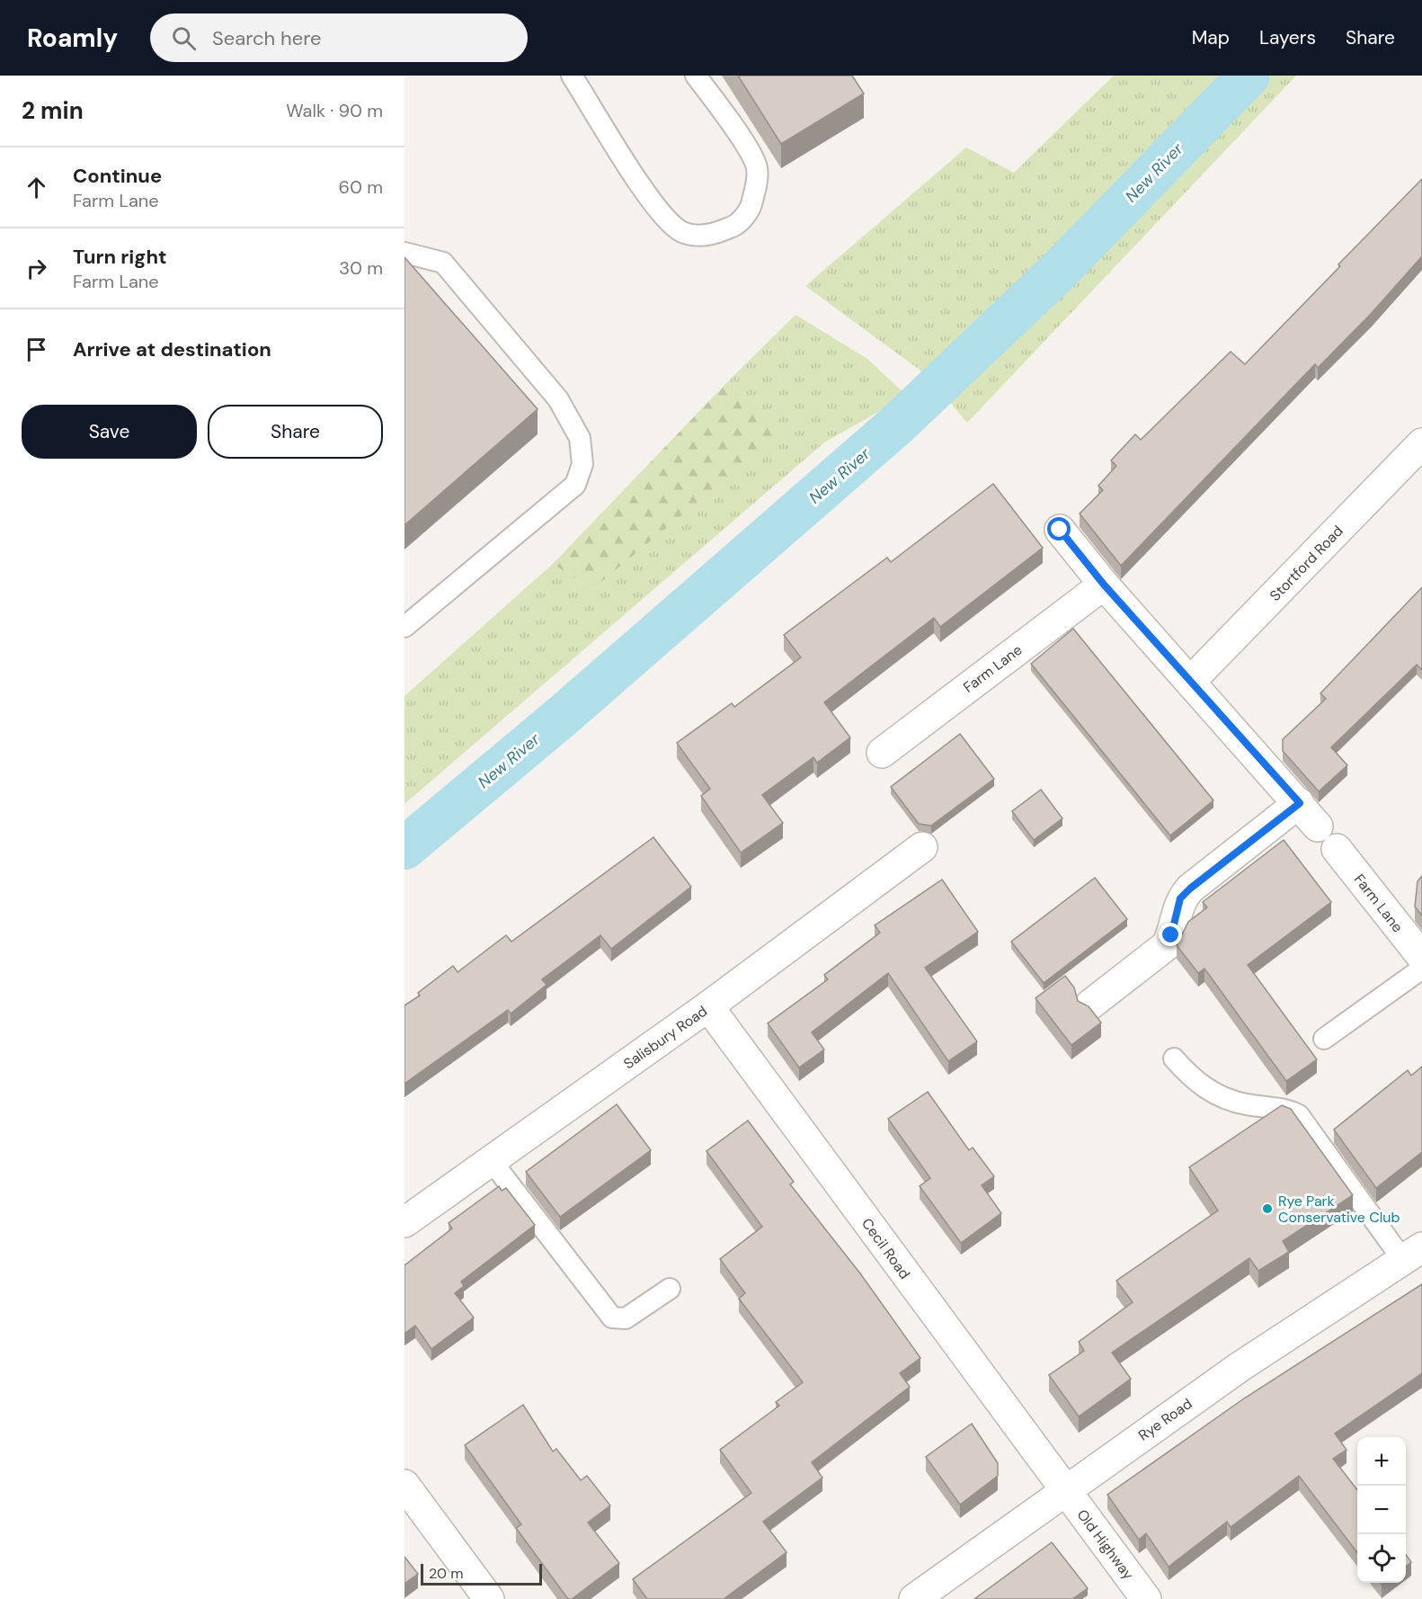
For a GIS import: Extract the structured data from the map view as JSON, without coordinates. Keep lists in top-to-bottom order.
{
  "streets": {
    "street": [
      "Stortford Road",
      "Farm Lane",
      "Salisbury Road",
      "Cecil Road",
      "Rye Road",
      "Old Highway"
    ]
  },
  "crossings": [
    ["Salisbury Road", "Cecil Road"],
    ["Cecil Road", "Rye Road"],
    ["Cecil Road", "Old Highway"],
    ["Rye Road", "Old Highway"]
  ],
  "water": ["New River"],
  "places": ["Rye Park Conservative Club"],
  "scale_bar": "20 m",
  "page": {
    "header": "Roamly",
    "search": "Search here",
    "nav": ["Map", "Layers", "Share"],
    "heading": ["2 min", "Walk · 90 m"],
    "list": [
      ["Continue", "Farm Lane", "60 m"],
      ["Turn right", "Farm Lane", "30 m"],
      "Arrive at destination"
    ],
    "buttons": ["Save", "Share"],
    "map_buttons": ["+", "−"],
    "scale": "20 m"
  }
}
